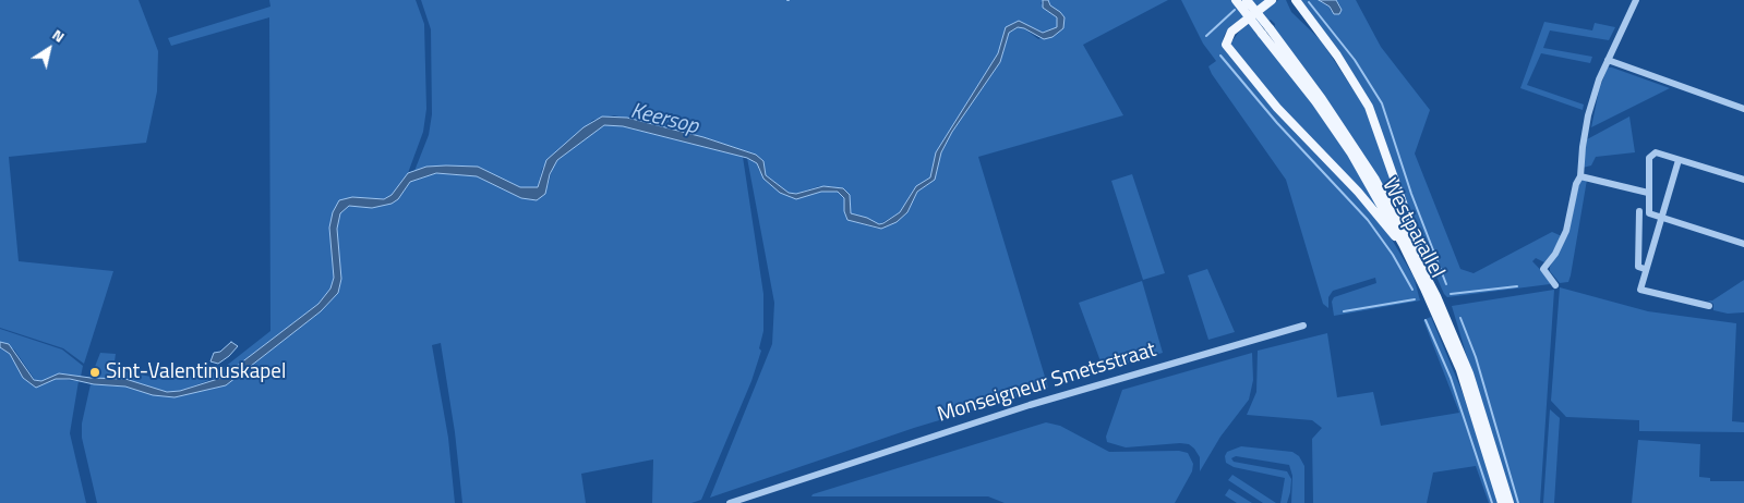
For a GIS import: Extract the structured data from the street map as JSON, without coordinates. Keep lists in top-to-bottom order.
{
  "streets": {
    "main road": ["Westparallel"],
    "street": ["Monseigneur Smetsstraat"]
  },
  "water": ["Keersop"],
  "places": ["Sint-Valentinuskapel"],
  "north": "top right"
}
